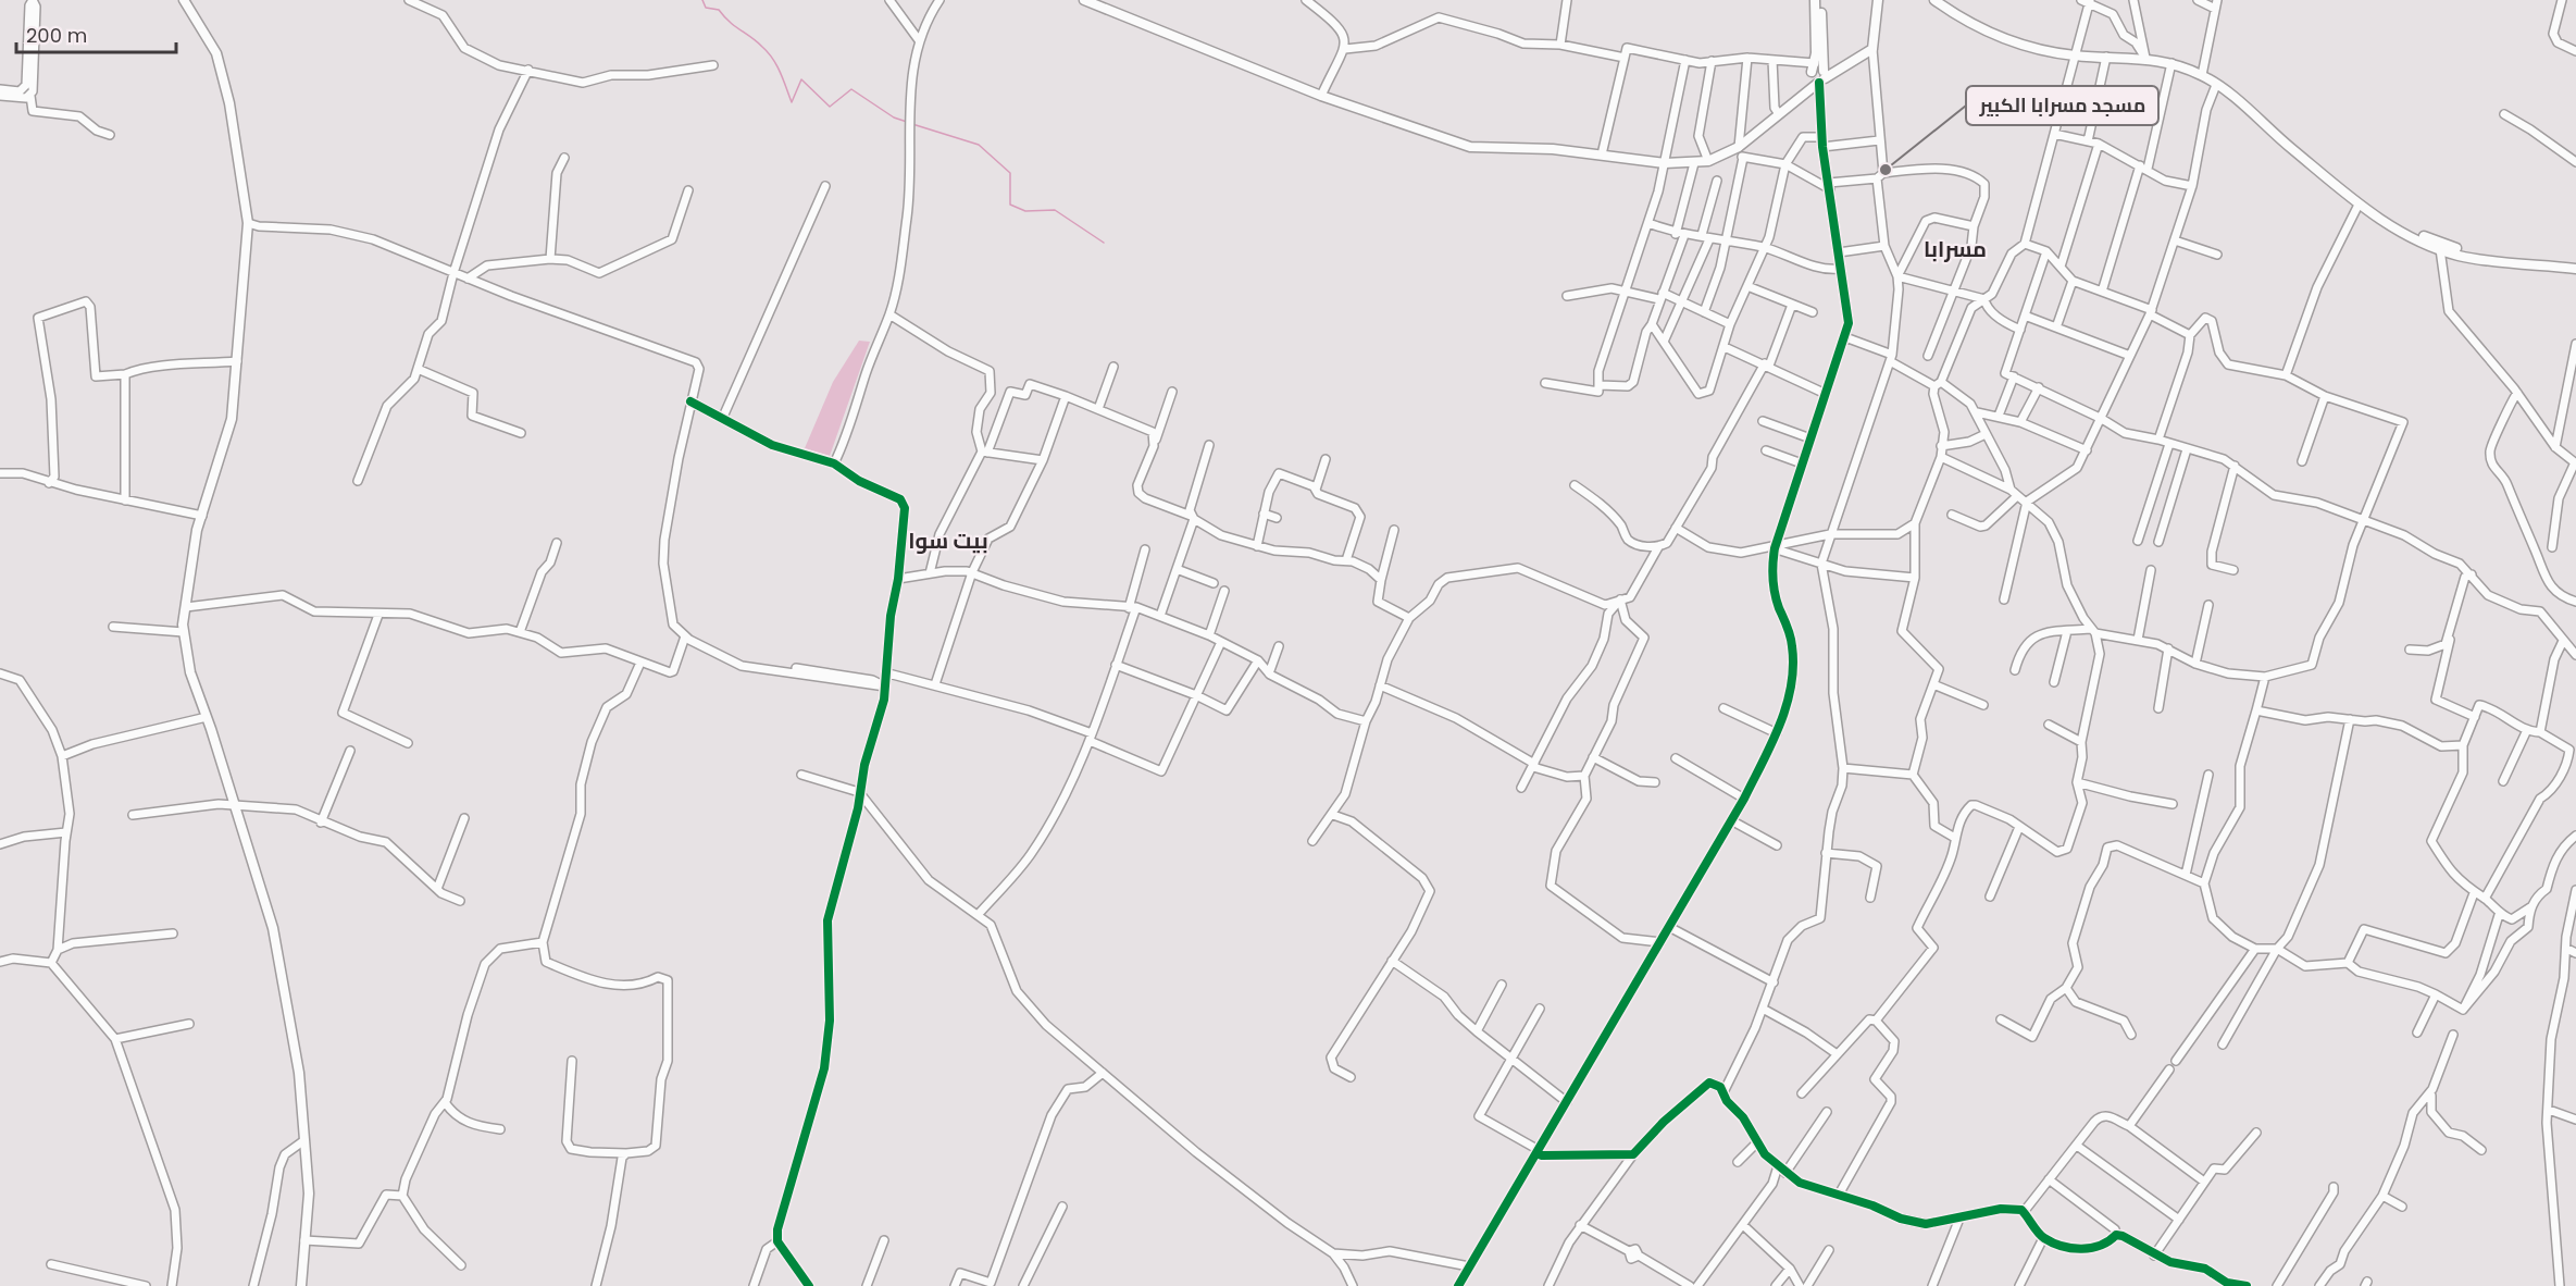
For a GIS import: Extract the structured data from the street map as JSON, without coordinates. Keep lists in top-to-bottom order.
{
  "districts": ["مسرابا", "بيت سوا"],
  "places": ["مسجد مسرابا الكبير"],
  "scale_bar": "200 m"
}
